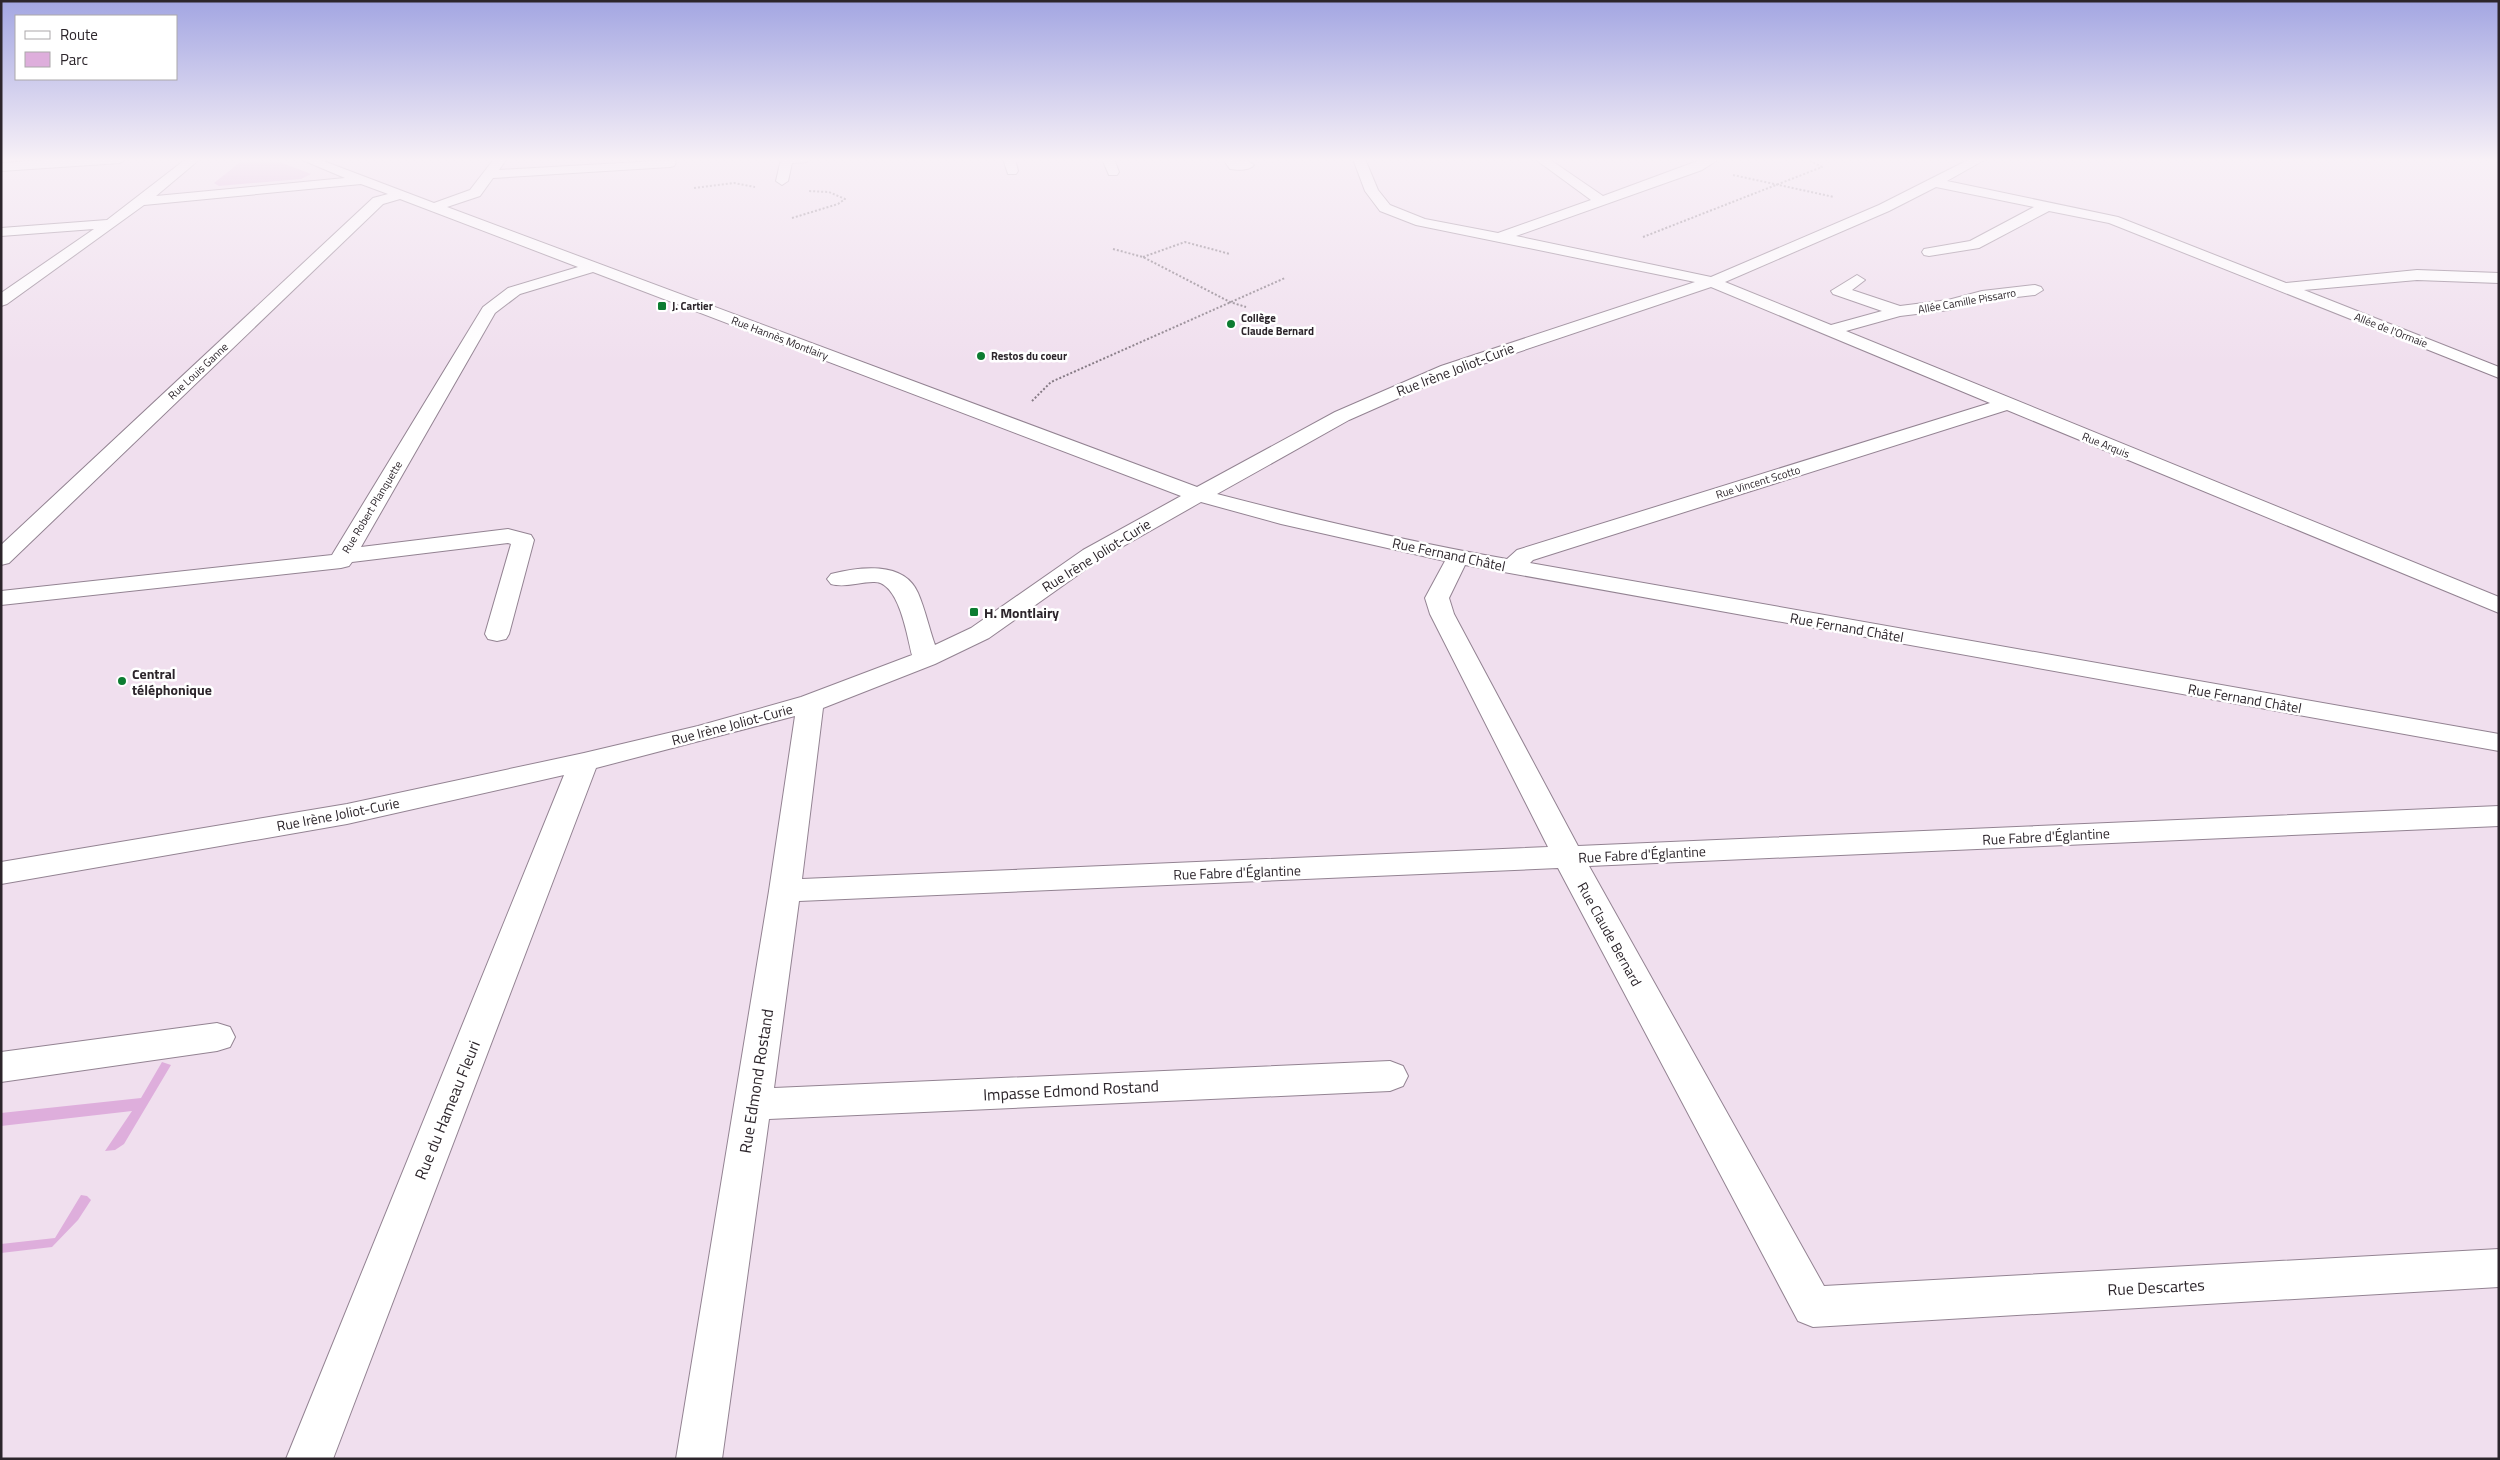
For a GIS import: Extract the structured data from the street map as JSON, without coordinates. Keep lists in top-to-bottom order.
{
  "streets": {
    "street": [
      "Allée Camille Pissarro",
      "Allée de l'Ormaie",
      "Rue Hannès Montlairy",
      "Rue Irène Joliot-Curie",
      "Rue Louis Ganne",
      "Rue Arquis",
      "Rue Vincent Scotto",
      "Rue Robert Planquette",
      "Rue Fernand Châtel",
      "Rue Fabre d'Églantine",
      "Rue Claude Bernard",
      "Rue Edmond Rostand",
      "Impasse Edmond Rostand",
      "Rue du Hameau Fleuri",
      "Rue Descartes"
    ]
  },
  "crossings": [
    ["Allée Camille Pissarro", "Rue Arquis"],
    ["Rue Hannès Montlairy", "Rue Irène Joliot-Curie"],
    ["Rue Hannès Montlairy", "Rue Robert Planquette"],
    ["Rue Hannès Montlairy", "Rue Fernand Châtel"],
    ["Rue Irène Joliot-Curie", "Rue Arquis"],
    ["Rue Irène Joliot-Curie", "Rue Fernand Châtel"],
    ["Rue Irène Joliot-Curie", "Rue Edmond Rostand"],
    ["Rue Irène Joliot-Curie", "Rue du Hameau Fleuri"],
    ["Rue Arquis", "Rue Vincent Scotto"],
    ["Rue Vincent Scotto", "Rue Fernand Châtel"],
    ["Rue Fernand Châtel", "Rue Claude Bernard"],
    ["Rue Fabre d'Églantine", "Rue Claude Bernard"],
    ["Rue Fabre d'Églantine", "Rue Edmond Rostand"],
    ["Rue Claude Bernard", "Rue Descartes"],
    ["Rue Edmond Rostand", "Impasse Edmond Rostand"]
  ],
  "places": {
    "transit": ["J. Cartier", "H. Montlairy"],
    "other": ["Collège Claude Bernard", "Restos du coeur", "Central téléphonique"]
  },
  "legend": ["Route", "Parc"]
}
